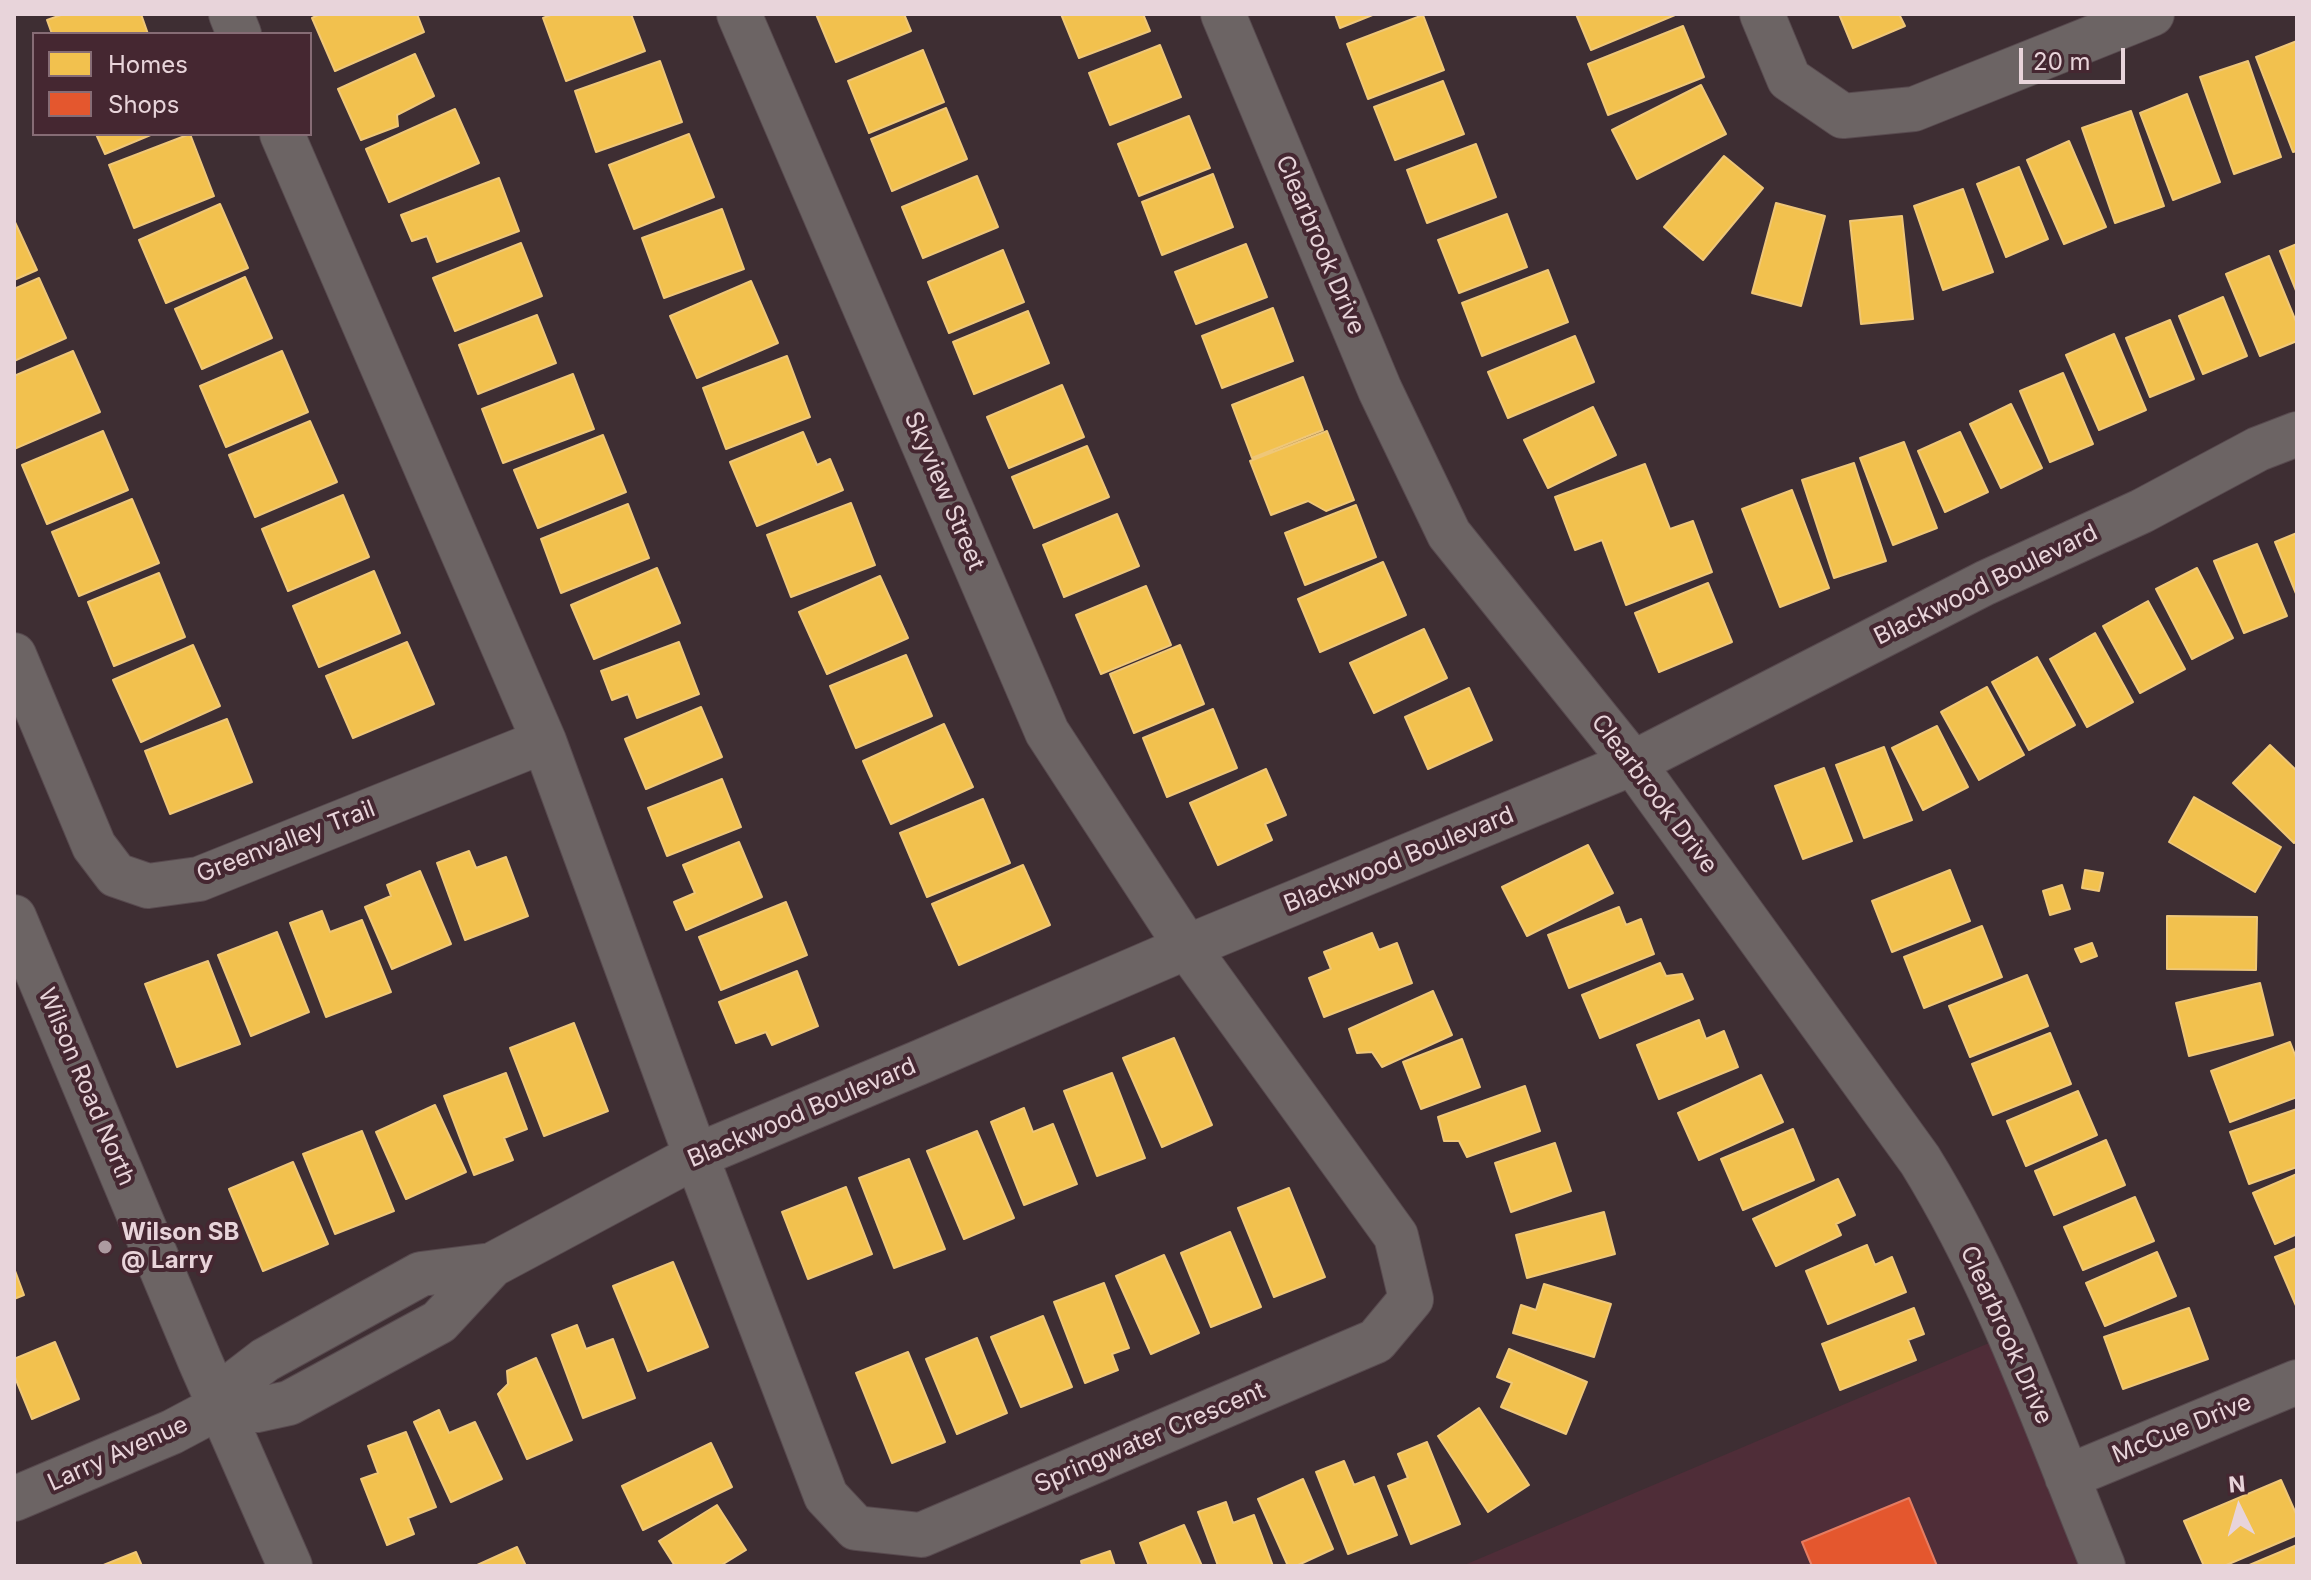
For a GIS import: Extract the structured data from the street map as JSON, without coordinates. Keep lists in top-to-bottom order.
{
  "streets": {
    "street": [
      "Clearbrook Drive",
      "Skyview Street",
      "Blackwood Boulevard",
      "Greenvalley Trail",
      "Wilson Road North",
      "McCue Drive",
      "Springwater Crescent",
      "Larry Avenue"
    ]
  },
  "crossings": [
    ["Clearbrook Drive", "Blackwood Boulevard"],
    ["Clearbrook Drive", "McCue Drive"],
    ["Skyview Street", "Blackwood Boulevard"],
    ["Skyview Street", "Springwater Crescent"],
    ["Blackwood Boulevard", "Wilson Road North"],
    ["Blackwood Boulevard", "Springwater Crescent"],
    ["Blackwood Boulevard", "Larry Avenue"],
    ["Wilson Road North", "Larry Avenue"]
  ],
  "places": ["Wilson SB @ Larry"],
  "legend": ["Homes", "Shops"],
  "scale_bar": "20 m",
  "north": "top"
}
